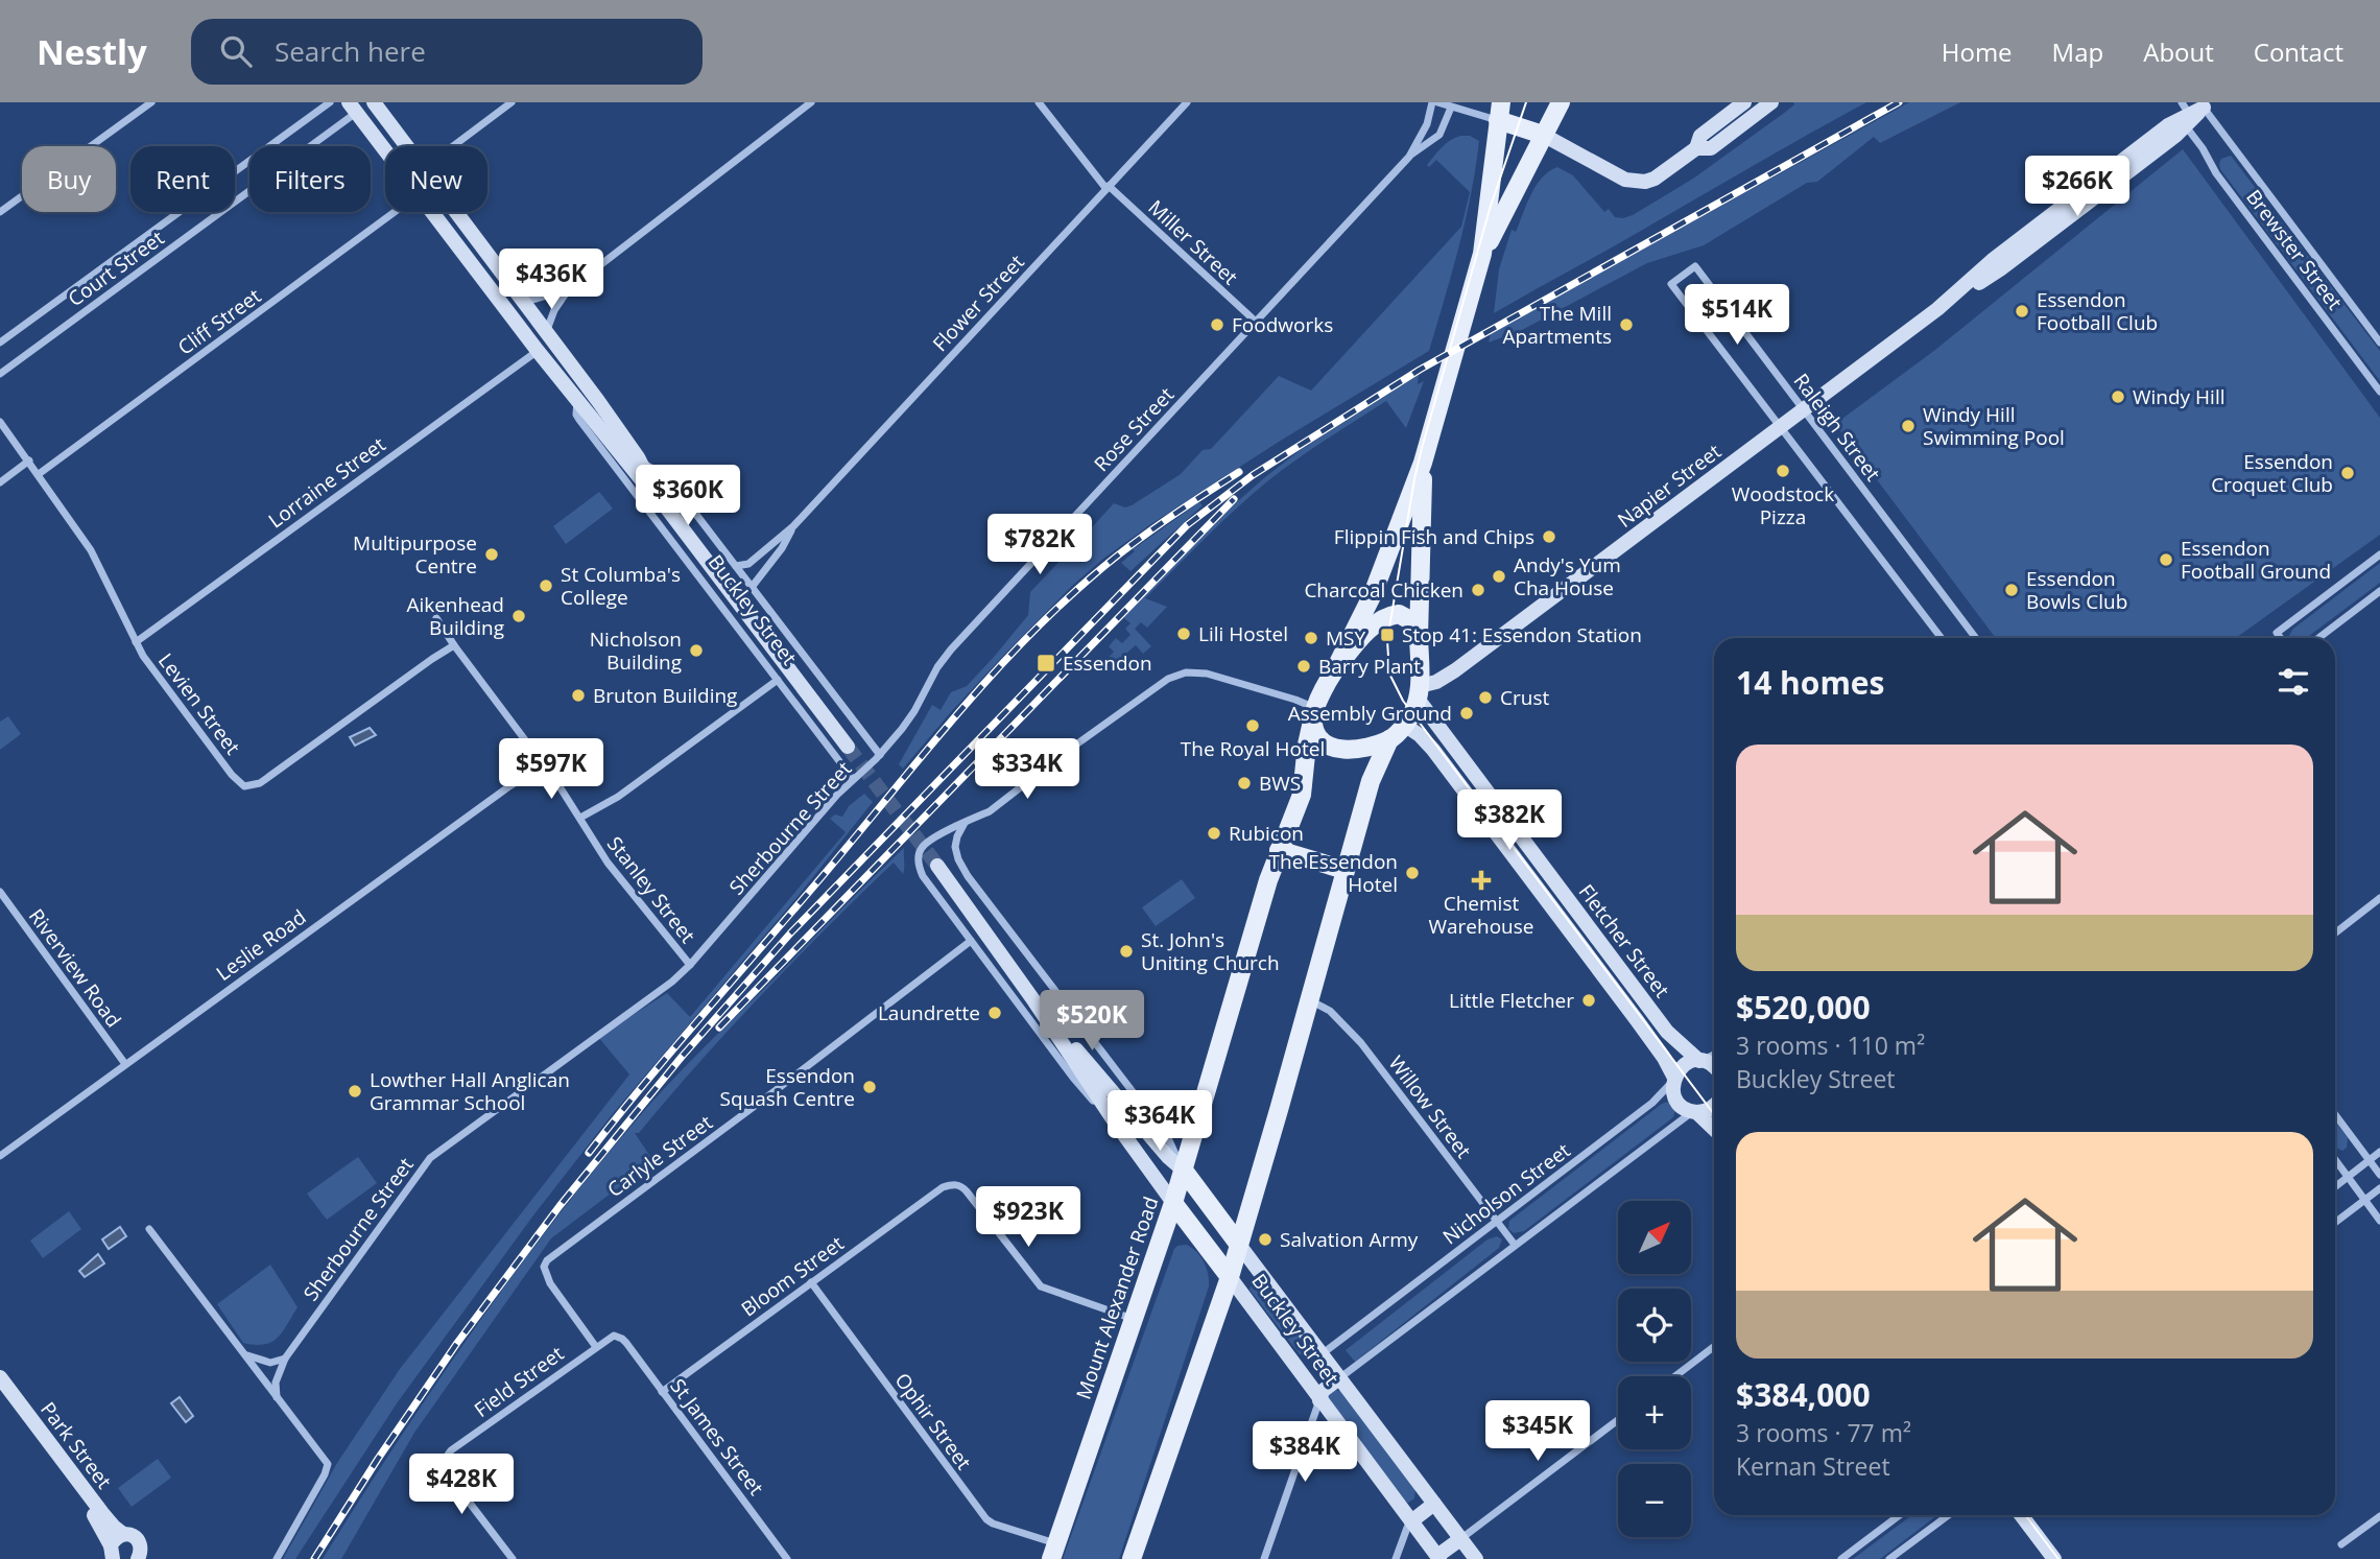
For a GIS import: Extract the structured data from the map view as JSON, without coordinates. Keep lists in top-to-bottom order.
{
  "streets": {
    "main road": ["Buckley Street", "Mount Alexander Road"],
    "street": [
      "Miller Street",
      "Brewster Street",
      "Court Street",
      "Flower Street",
      "Cliff Street",
      "Raleigh Street",
      "Rose Street",
      "Lorraine Street",
      "Napier Street",
      "Levien Street",
      "Sherbourne Street",
      "Stanley Street",
      "Fletcher Street",
      "Leslie Road",
      "Riverview Road",
      "Willow Street",
      "Carlyle Street",
      "Nicholson Street",
      "Bloom Street",
      "Field Street",
      "Ophir Street",
      "St James Street",
      "Park Street"
    ]
  },
  "crossings": [
    ["Miller Street", "Flower Street"],
    ["Miller Street", "Rose Street"],
    ["Brewster Street", "Napier Street"],
    ["Court Street", "Buckley Street"],
    ["Flower Street", "Buckley Street"],
    ["Cliff Street", "Levien Street"],
    ["Raleigh Street", "Napier Street"],
    ["Rose Street", "Buckley Street"],
    ["Rose Street", "Sherbourne Street"],
    ["Lorraine Street", "Buckley Street"],
    ["Lorraine Street", "Levien Street"],
    ["Napier Street", "Fletcher Street"],
    ["Buckley Street", "Sherbourne Street"],
    ["Buckley Street", "Carlyle Street"],
    ["Buckley Street", "Nicholson Street"],
    ["Buckley Street", "Mount Alexander Road"],
    ["Levien Street", "Stanley Street"],
    ["Sherbourne Street", "Stanley Street"],
    ["Stanley Street", "Leslie Road"],
    ["Fletcher Street", "Nicholson Street"],
    ["Leslie Road", "Riverview Road"],
    ["Willow Street", "Nicholson Street"],
    ["Carlyle Street", "Field Street"],
    ["Bloom Street", "Mount Alexander Road"],
    ["Bloom Street", "Ophir Street"],
    ["Bloom Street", "St James Street"],
    ["Mount Alexander Road", "Ophir Street"],
    ["Field Street", "St James Street"]
  ],
  "places": {
    "other": [
      "Essendon Football Club",
      "Foodworks",
      "The Mill Apartments",
      "Windy Hill",
      "Windy Hill Swimming Pool",
      "Woodstock Pizza",
      "Essendon Croquet Club",
      "Flippin Fish and Chips",
      "Multipurpose Centre",
      "Essendon Football Ground",
      "Andy's Yum Cha House",
      "St Columba's College",
      "Charcoal Chicken",
      "Essendon Bowls Club",
      "Aikenhead Building",
      "Lili Hostel",
      "MSY",
      "Nicholson Building",
      "Barry Plant",
      "Bruton Building",
      "Crust",
      "Assembly Ground",
      "The Royal Hotel",
      "BWS",
      "Rubicon",
      "The Essendon Hotel",
      "St. John's Uniting Church",
      "Little Fletcher",
      "Laundrette",
      "Essendon Squash Centre",
      "Lowther Hall Anglican Grammar School",
      "Salvation Army"
    ],
    "transit": ["Stop 41: Essendon Station", "Essendon"],
    "health": ["Chemist Warehouse"]
  },
  "north": "top right",
  "page": {
    "header": "Nestly",
    "search": "Search here",
    "nav": [
      "Home",
      "Map",
      "About",
      "Contact"
    ],
    "chip": [
      "Buy",
      "Rent",
      "Filters",
      "New"
    ],
    "price": [
      "$266K",
      "$436K",
      "$514K",
      "$360K",
      "$782K",
      "$597K",
      "$334K",
      "$382K",
      "$520K",
      "$364K",
      "$923K",
      "$345K",
      "$384K",
      "$428K"
    ],
    "heading": "14 homes",
    "list": [
      {
        "name": "$520,000",
        "note": "3 rooms · 110 m² · Buckley Street"
      },
      {
        "name": "$384,000",
        "note": "3 rooms · 77 m² · Kernan Street"
      }
    ],
    "map_buttons": ["+", "−"]
  }
}
